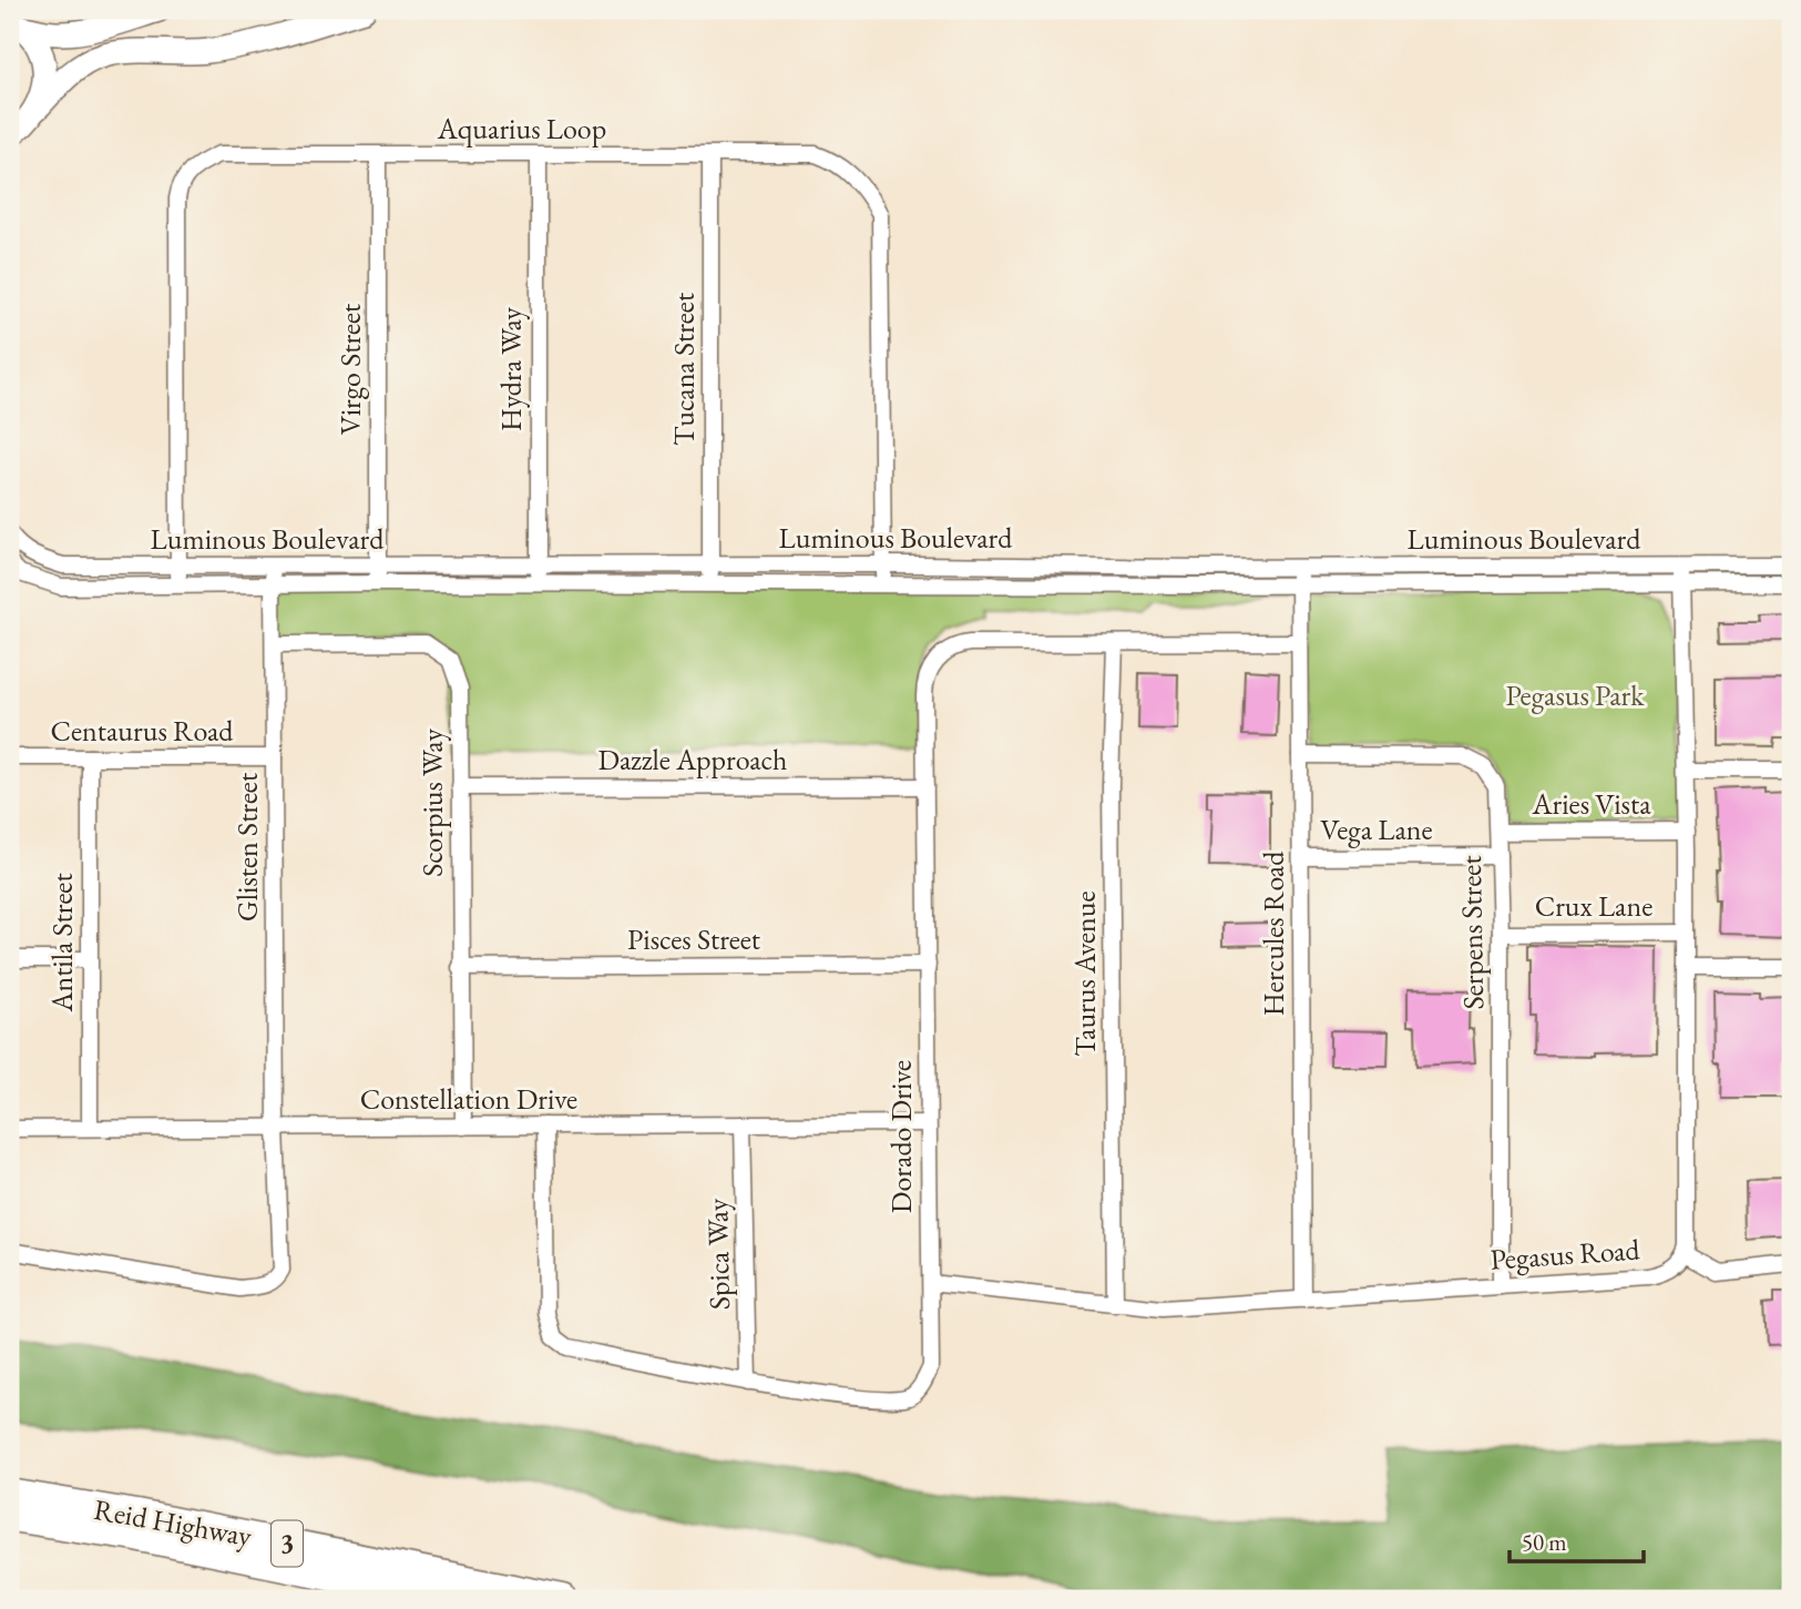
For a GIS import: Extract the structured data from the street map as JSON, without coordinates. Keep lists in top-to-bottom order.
{
  "streets": {
    "highway": ["Reid Highway", "3"],
    "street": [
      "Aquarius Loop",
      "Virgo Street",
      "Hydra Way",
      "Tucana Street",
      "Luminous Boulevard",
      "Centaurus Road",
      "Dazzle Approach",
      "Scorpius Way",
      "Aries Vista",
      "Vega Lane",
      "Glisten Street",
      "Crux Lane",
      "Serpens Street",
      "Hercules Road",
      "Pisces Street",
      "Antila Street",
      "Taurus Avenue",
      "Constellation Drive",
      "Dorado Drive",
      "Spica Way",
      "Pegasus Road"
    ]
  },
  "crossings": [
    ["Aquarius Loop", "Virgo Street"],
    ["Aquarius Loop", "Hydra Way"],
    ["Aquarius Loop", "Tucana Street"],
    ["Aquarius Loop", "Luminous Boulevard"],
    ["Virgo Street", "Luminous Boulevard"],
    ["Hydra Way", "Luminous Boulevard"],
    ["Tucana Street", "Luminous Boulevard"],
    ["Luminous Boulevard", "Glisten Street"],
    ["Luminous Boulevard", "Hercules Road"],
    ["Centaurus Road", "Glisten Street"],
    ["Centaurus Road", "Antila Street"],
    ["Dazzle Approach", "Scorpius Way"],
    ["Dazzle Approach", "Dorado Drive"],
    ["Scorpius Way", "Glisten Street"],
    ["Scorpius Way", "Pisces Street"],
    ["Scorpius Way", "Constellation Drive"],
    ["Aries Vista", "Serpens Street"],
    ["Vega Lane", "Serpens Street"],
    ["Vega Lane", "Hercules Road"],
    ["Glisten Street", "Constellation Drive"],
    ["Crux Lane", "Serpens Street"],
    ["Serpens Street", "Hercules Road"],
    ["Serpens Street", "Pegasus Road"],
    ["Hercules Road", "Dorado Drive"],
    ["Hercules Road", "Pegasus Road"],
    ["Pisces Street", "Dorado Drive"],
    ["Antila Street", "Constellation Drive"],
    ["Taurus Avenue", "Dorado Drive"],
    ["Taurus Avenue", "Pegasus Road"],
    ["Constellation Drive", "Dorado Drive"],
    ["Constellation Drive", "Spica Way"],
    ["Dorado Drive", "Spica Way"]
  ],
  "parks": ["Pegasus Park"],
  "scale_bar": "50 m"
}
